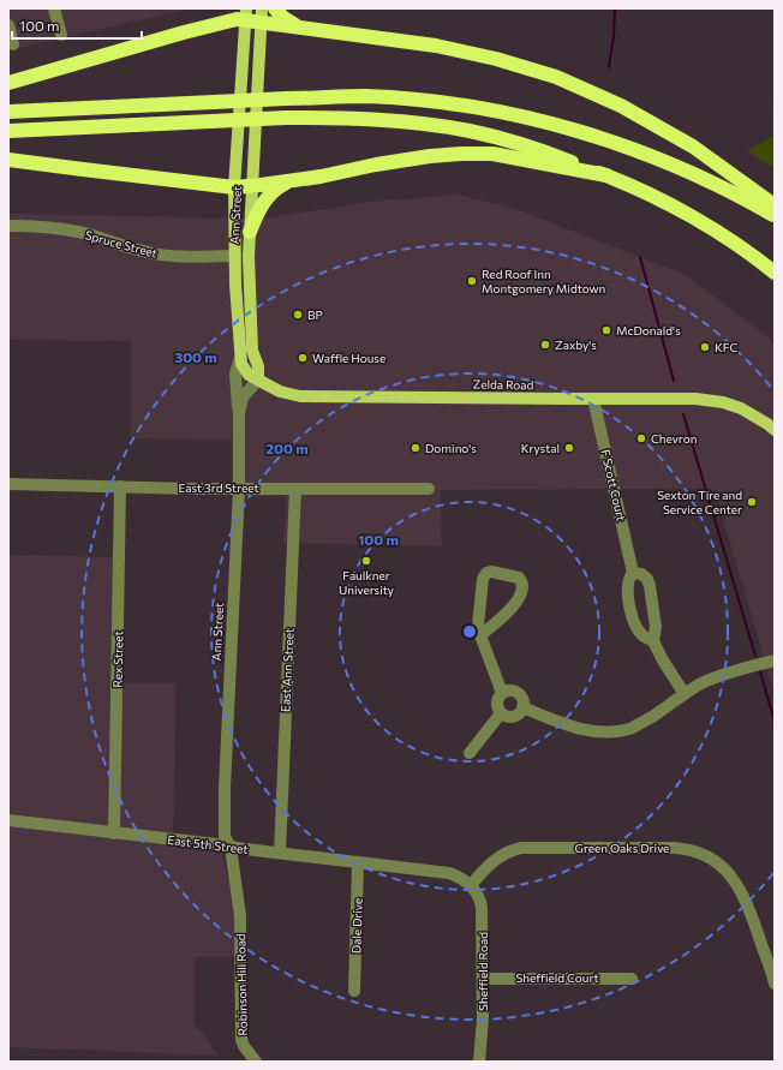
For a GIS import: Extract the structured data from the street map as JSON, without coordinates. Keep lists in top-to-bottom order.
{
  "streets": {
    "main road": ["Ann Street", "Zelda Road"],
    "street": [
      "Spruce Street",
      "F Scott Court",
      "East 3rd Street",
      "Rex Street",
      "East Ann Street",
      "East 5th Street",
      "Green Oaks Drive",
      "Dale Drive",
      "Sheffield Road",
      "Sheffield Court",
      "Robinson Hill Road"
    ]
  },
  "crossings": [
    ["Ann Street", "Spruce Street"],
    ["Ann Street", "Zelda Road"],
    ["Ann Street", "East 3rd Street"],
    ["Ann Street", "East 5th Street"],
    ["Ann Street", "Robinson Hill Road"],
    ["Zelda Road", "F Scott Court"],
    ["East 3rd Street", "Rex Street"],
    ["East 3rd Street", "East Ann Street"],
    ["Rex Street", "East 5th Street"],
    ["East Ann Street", "East 5th Street"],
    ["East 5th Street", "Green Oaks Drive"],
    ["East 5th Street", "Dale Drive"],
    ["East 5th Street", "Sheffield Road"],
    ["East 5th Street", "Robinson Hill Road"],
    ["Green Oaks Drive", "Sheffield Road"],
    ["Sheffield Road", "Sheffield Court"]
  ],
  "places": [
    "Red Roof Inn Montgomery Midtown",
    "BP",
    "McDonald's",
    "Zaxby's",
    "KFC",
    "Waffle House",
    "Chevron",
    "Domino's",
    "Krystal",
    "Sexton Tire and Service Center",
    "Faulkner University"
  ],
  "scale_bar": "100 m",
  "rings": ["300 m", "200 m", "100 m"]
}
